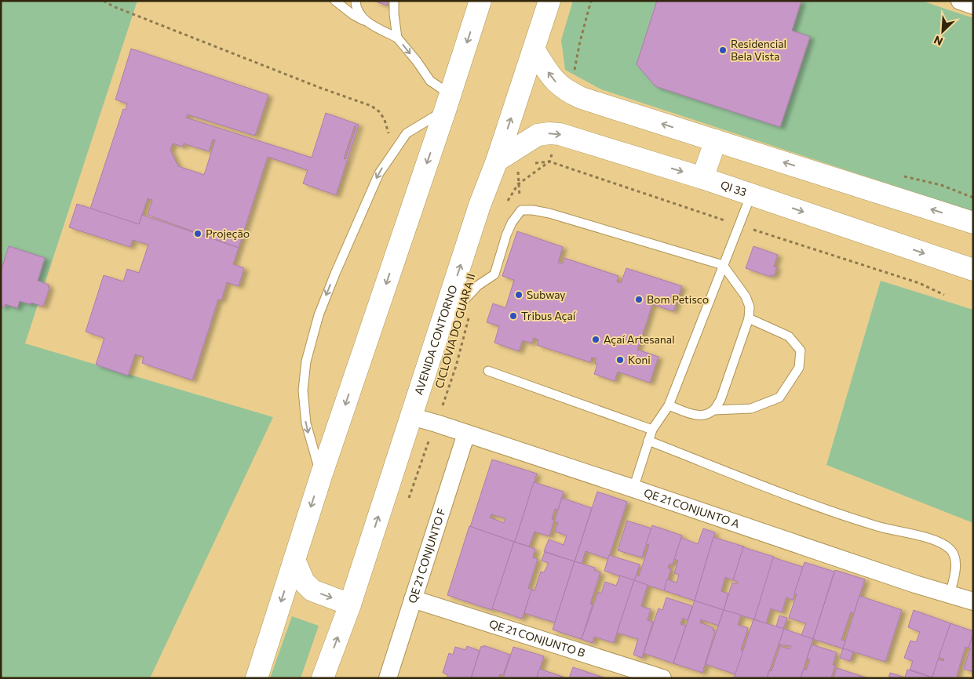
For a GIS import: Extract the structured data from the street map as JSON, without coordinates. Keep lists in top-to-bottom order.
{
  "streets": {
    "main road": ["QI 33", "AVENIDA CONTORNO"],
    "street": ["QE 21 CONJUNTO A", "QE 21 CONJUNTO F", "QE 21 CONJUNTO B"],
    "path": ["CICLOVIA DO GUARA II"]
  },
  "crossings": [
    ["QI 33", "AVENIDA CONTORNO"],
    ["CICLOVIA DO GUARA II", "QE 21 CONJUNTO A"],
    ["AVENIDA CONTORNO", "QE 21 CONJUNTO A"],
    ["QE 21 CONJUNTO A", "QE 21 CONJUNTO F"],
    ["QE 21 CONJUNTO F", "QE 21 CONJUNTO B"]
  ],
  "places": [
    "Residencial Bela Vista",
    "Projeção",
    "Subway",
    "Bom Petisco",
    "Tribus Açaí",
    "Açaí Artesanal",
    "Koni"
  ],
  "north": "bottom left"
}
